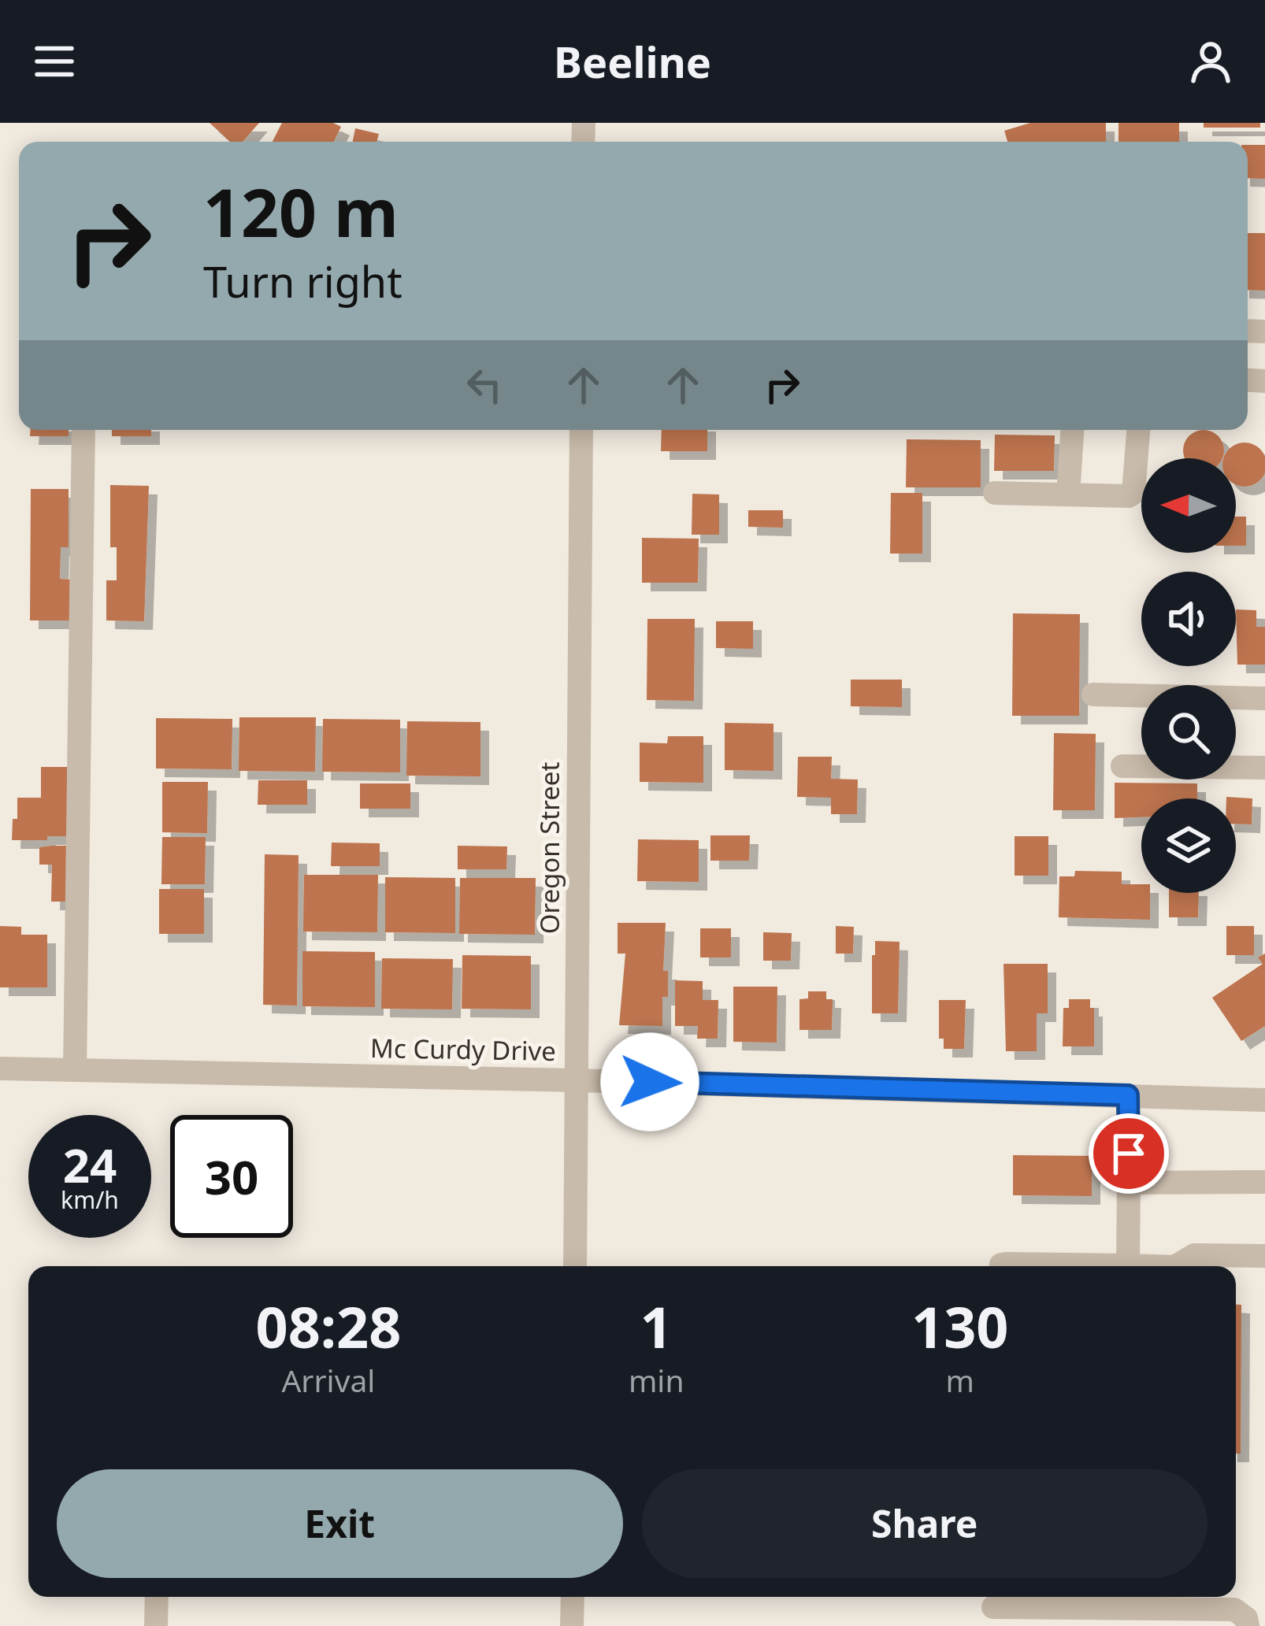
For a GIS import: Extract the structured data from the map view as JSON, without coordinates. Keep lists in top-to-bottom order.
{
  "streets": {
    "street": ["Oregon Street", "Mc Curdy Drive"]
  },
  "crossings": [
    ["Oregon Street", "Mc Curdy Drive"]
  ],
  "north": "left",
  "page": {
    "header": "Beeline",
    "turn": ["120 m", "Turn right"],
    "speed": "24 km/h",
    "limit": "30",
    "eta": [
      "08:28",
      "Arrival",
      "1",
      "min",
      "130",
      "m"
    ],
    "buttons": ["Exit", "Share"]
  }
}
